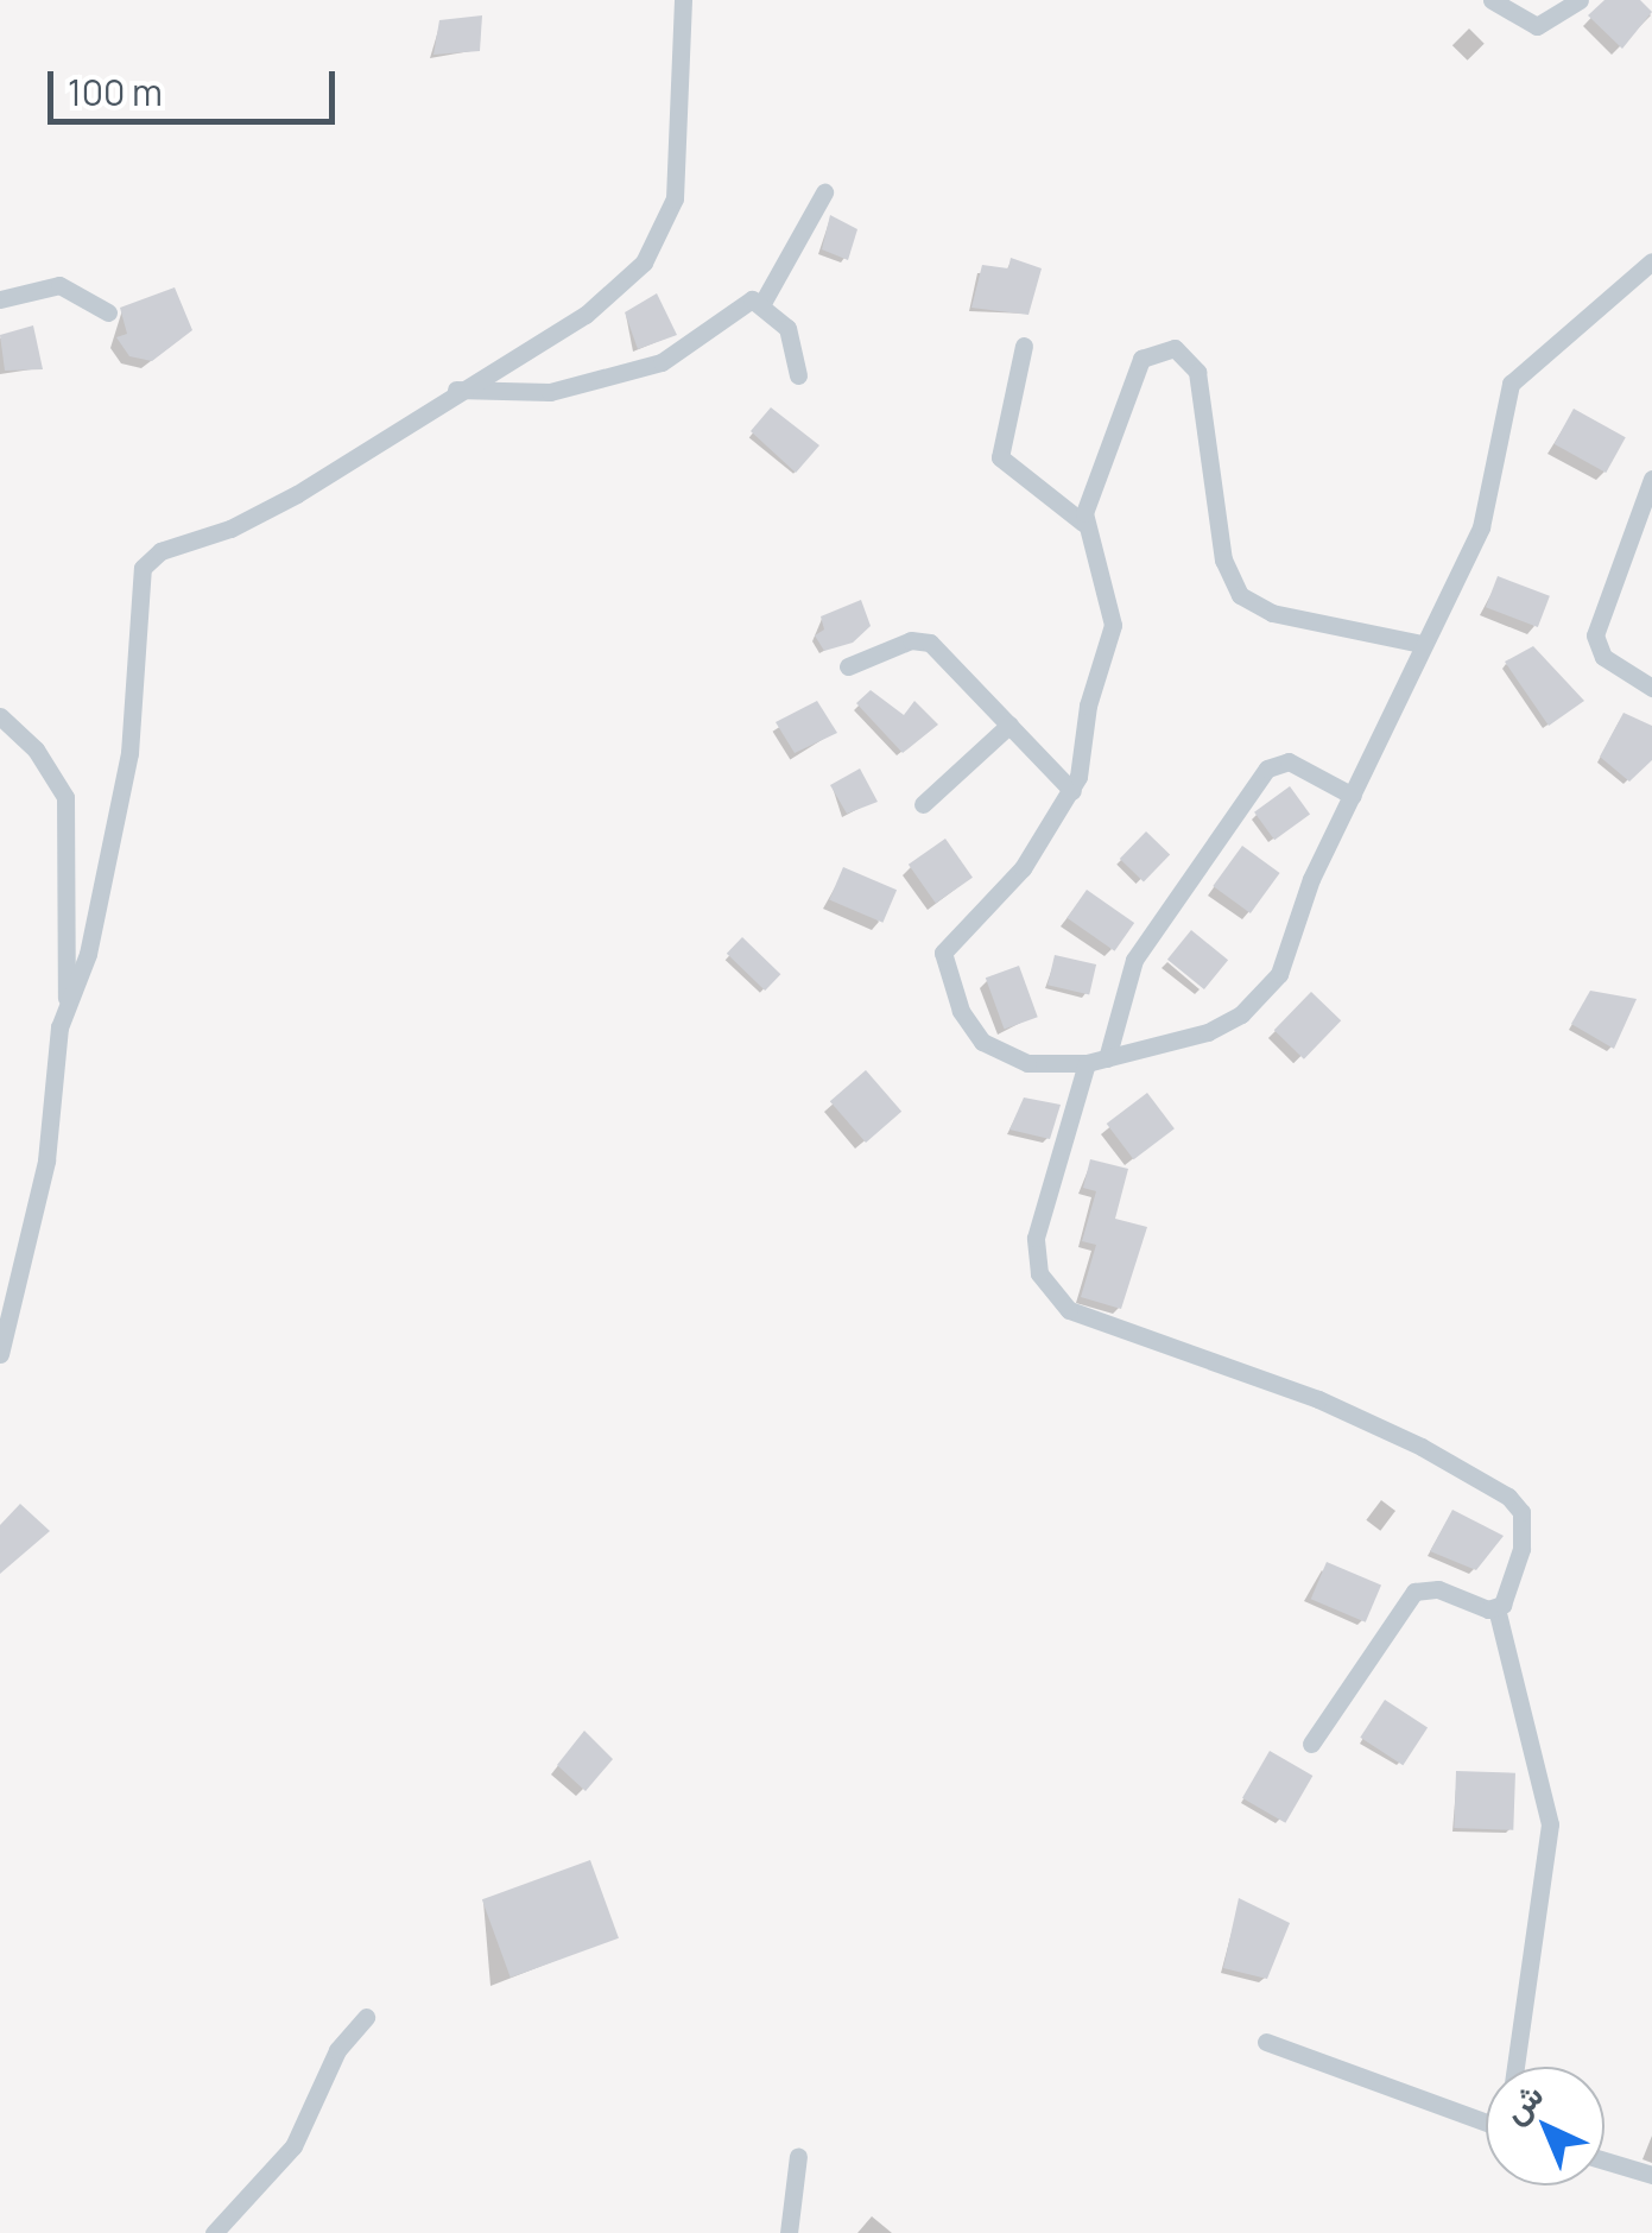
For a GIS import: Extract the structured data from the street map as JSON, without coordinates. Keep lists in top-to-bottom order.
{
  "scale_bar": "100 m",
  "north": "top left"
}
